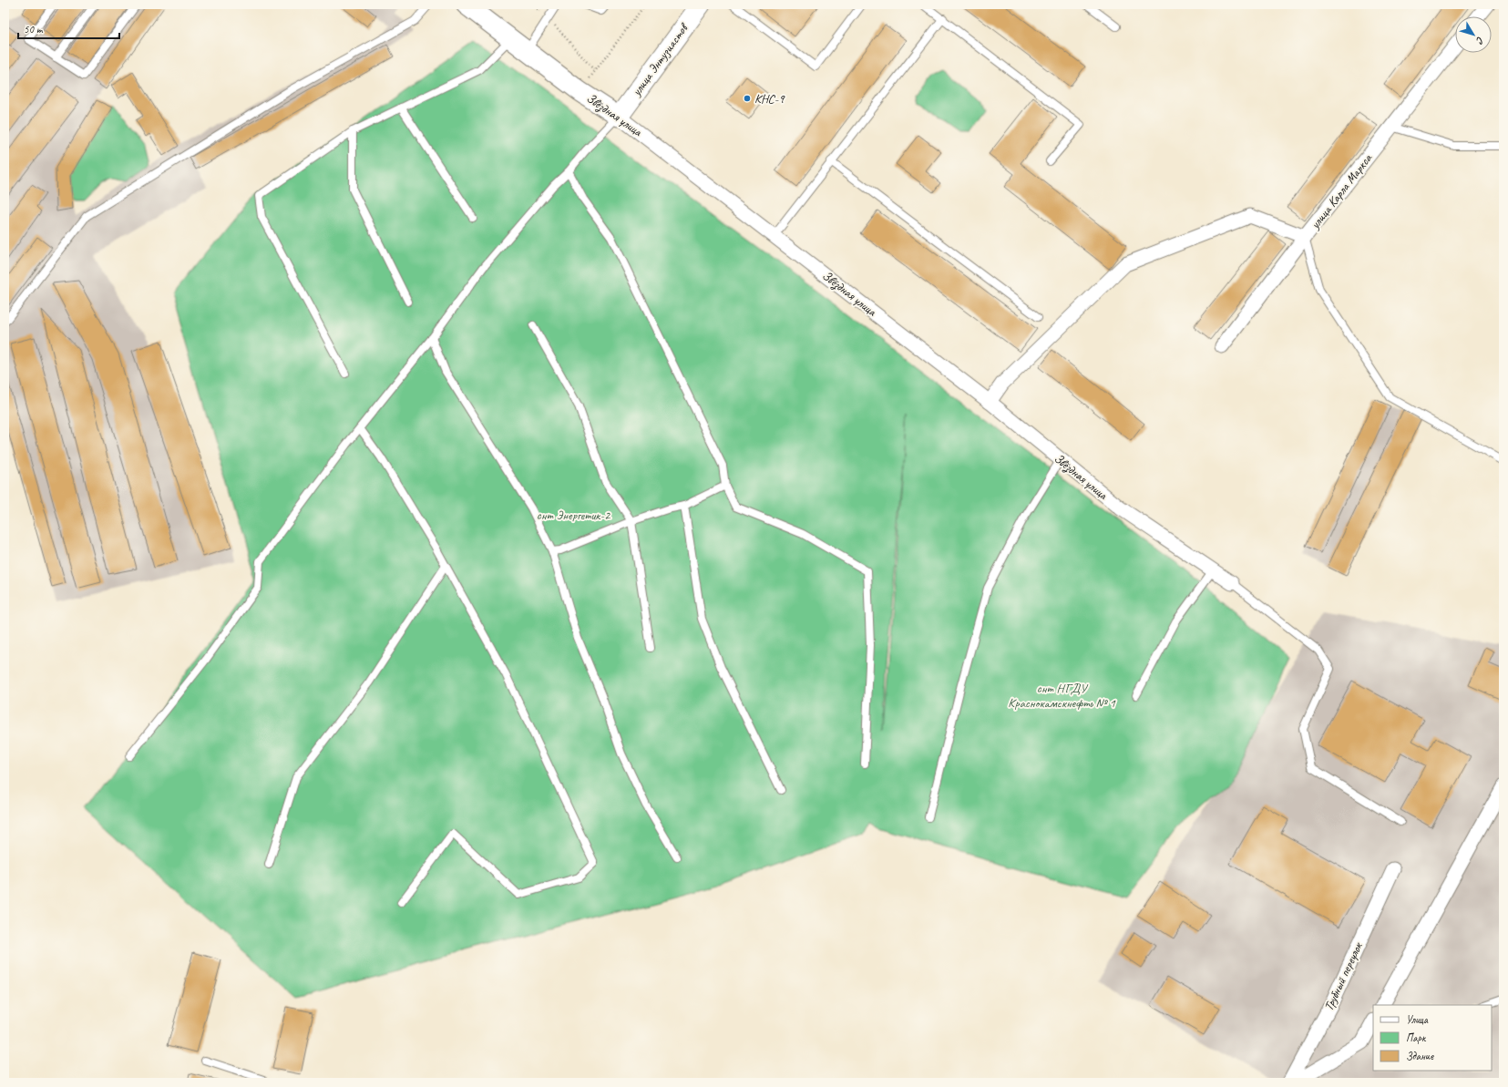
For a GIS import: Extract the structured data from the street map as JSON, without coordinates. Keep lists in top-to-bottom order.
{
  "streets": {
    "street": [
      "улица Энтузиастов",
      "Звёздная улица",
      "улица Карла Маркса",
      "Трубный переулок"
    ]
  },
  "crossings": [
    ["улица Энтузиастов", "Звёздная улица"]
  ],
  "parks": ["снт Энергетик-2", "снт НГДУ Краснокамскнефть № 1"],
  "places": ["КНС-9"],
  "legend": ["Улица", "Парк", "Здание"],
  "scale_bar": "50 m",
  "north": "bottom right"
}
